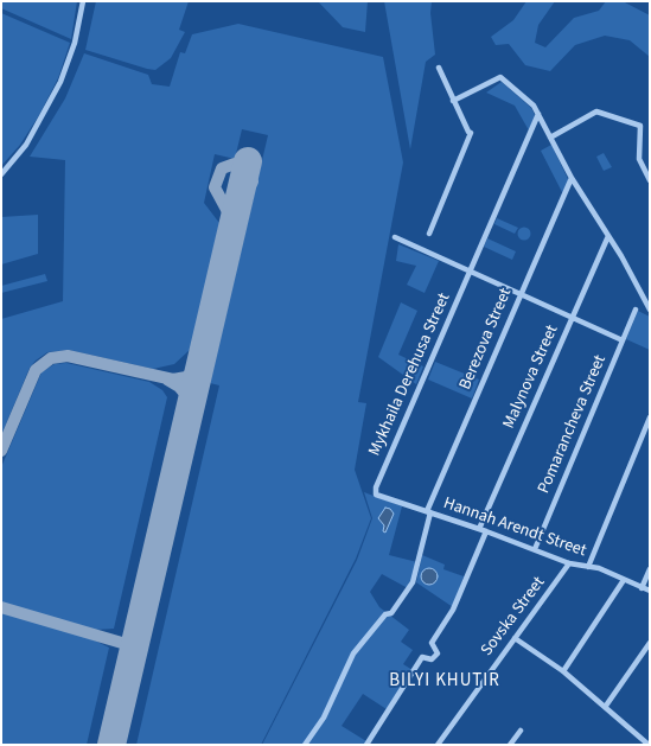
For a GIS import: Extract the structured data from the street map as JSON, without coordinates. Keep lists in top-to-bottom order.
{
  "streets": {
    "street": [
      "Berezova Street",
      "Mykhaila Derehusa Street",
      "Malynova Street",
      "Pomarancheva Street",
      "Hannah Arendt Street",
      "Sovska Street"
    ]
  },
  "crossings": [
    ["Berezova Street", "Hannah Arendt Street"],
    ["Mykhaila Derehusa Street", "Hannah Arendt Street"],
    ["Malynova Street", "Hannah Arendt Street"],
    ["Pomarancheva Street", "Hannah Arendt Street"],
    ["Hannah Arendt Street", "Sovska Street"]
  ],
  "districts": ["BILYI KHUTIR"]
}
